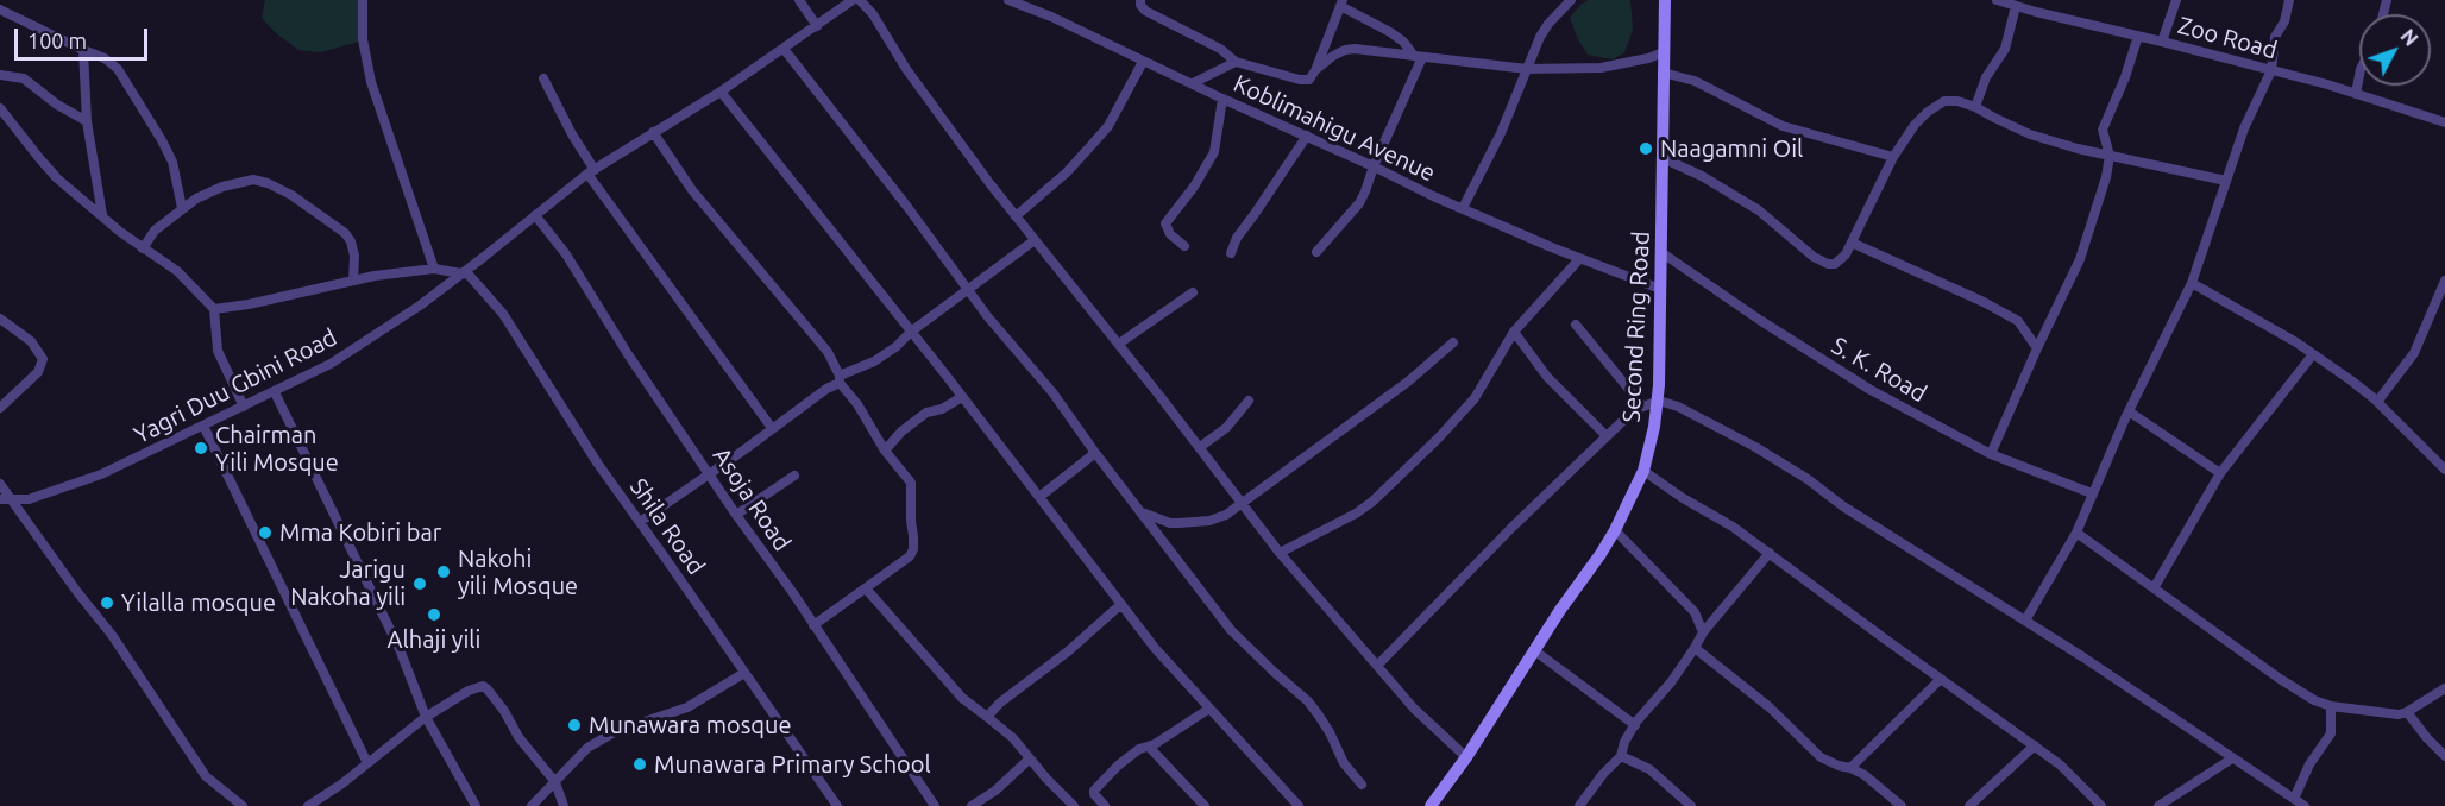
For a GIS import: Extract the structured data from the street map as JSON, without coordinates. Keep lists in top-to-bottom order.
{
  "streets": {
    "street": [
      "Zoo Road",
      "Koblimahigu Avenue",
      "Second Ring Road",
      "S. K. Road",
      "Yagri Duu Gbini Road",
      "Asoja Road",
      "Shila Road"
    ]
  },
  "crossings": [
    ["Koblimahigu Avenue", "Second Ring Road"],
    ["Second Ring Road", "S. K. Road"],
    ["Yagri Duu Gbini Road", "Asoja Road"],
    ["Yagri Duu Gbini Road", "Shila Road"]
  ],
  "places": [
    "Naagamni Oil",
    "Chairman Yili Mosque",
    "Mma Kobiri bar",
    "Nakohi yili Mosque",
    "Jarigu Nakoha yili",
    "Yilalla mosque",
    "Alhaji yili",
    "Munawara mosque",
    "Munawara Primary School"
  ],
  "scale_bar": "100 m",
  "north": "top right"
}
